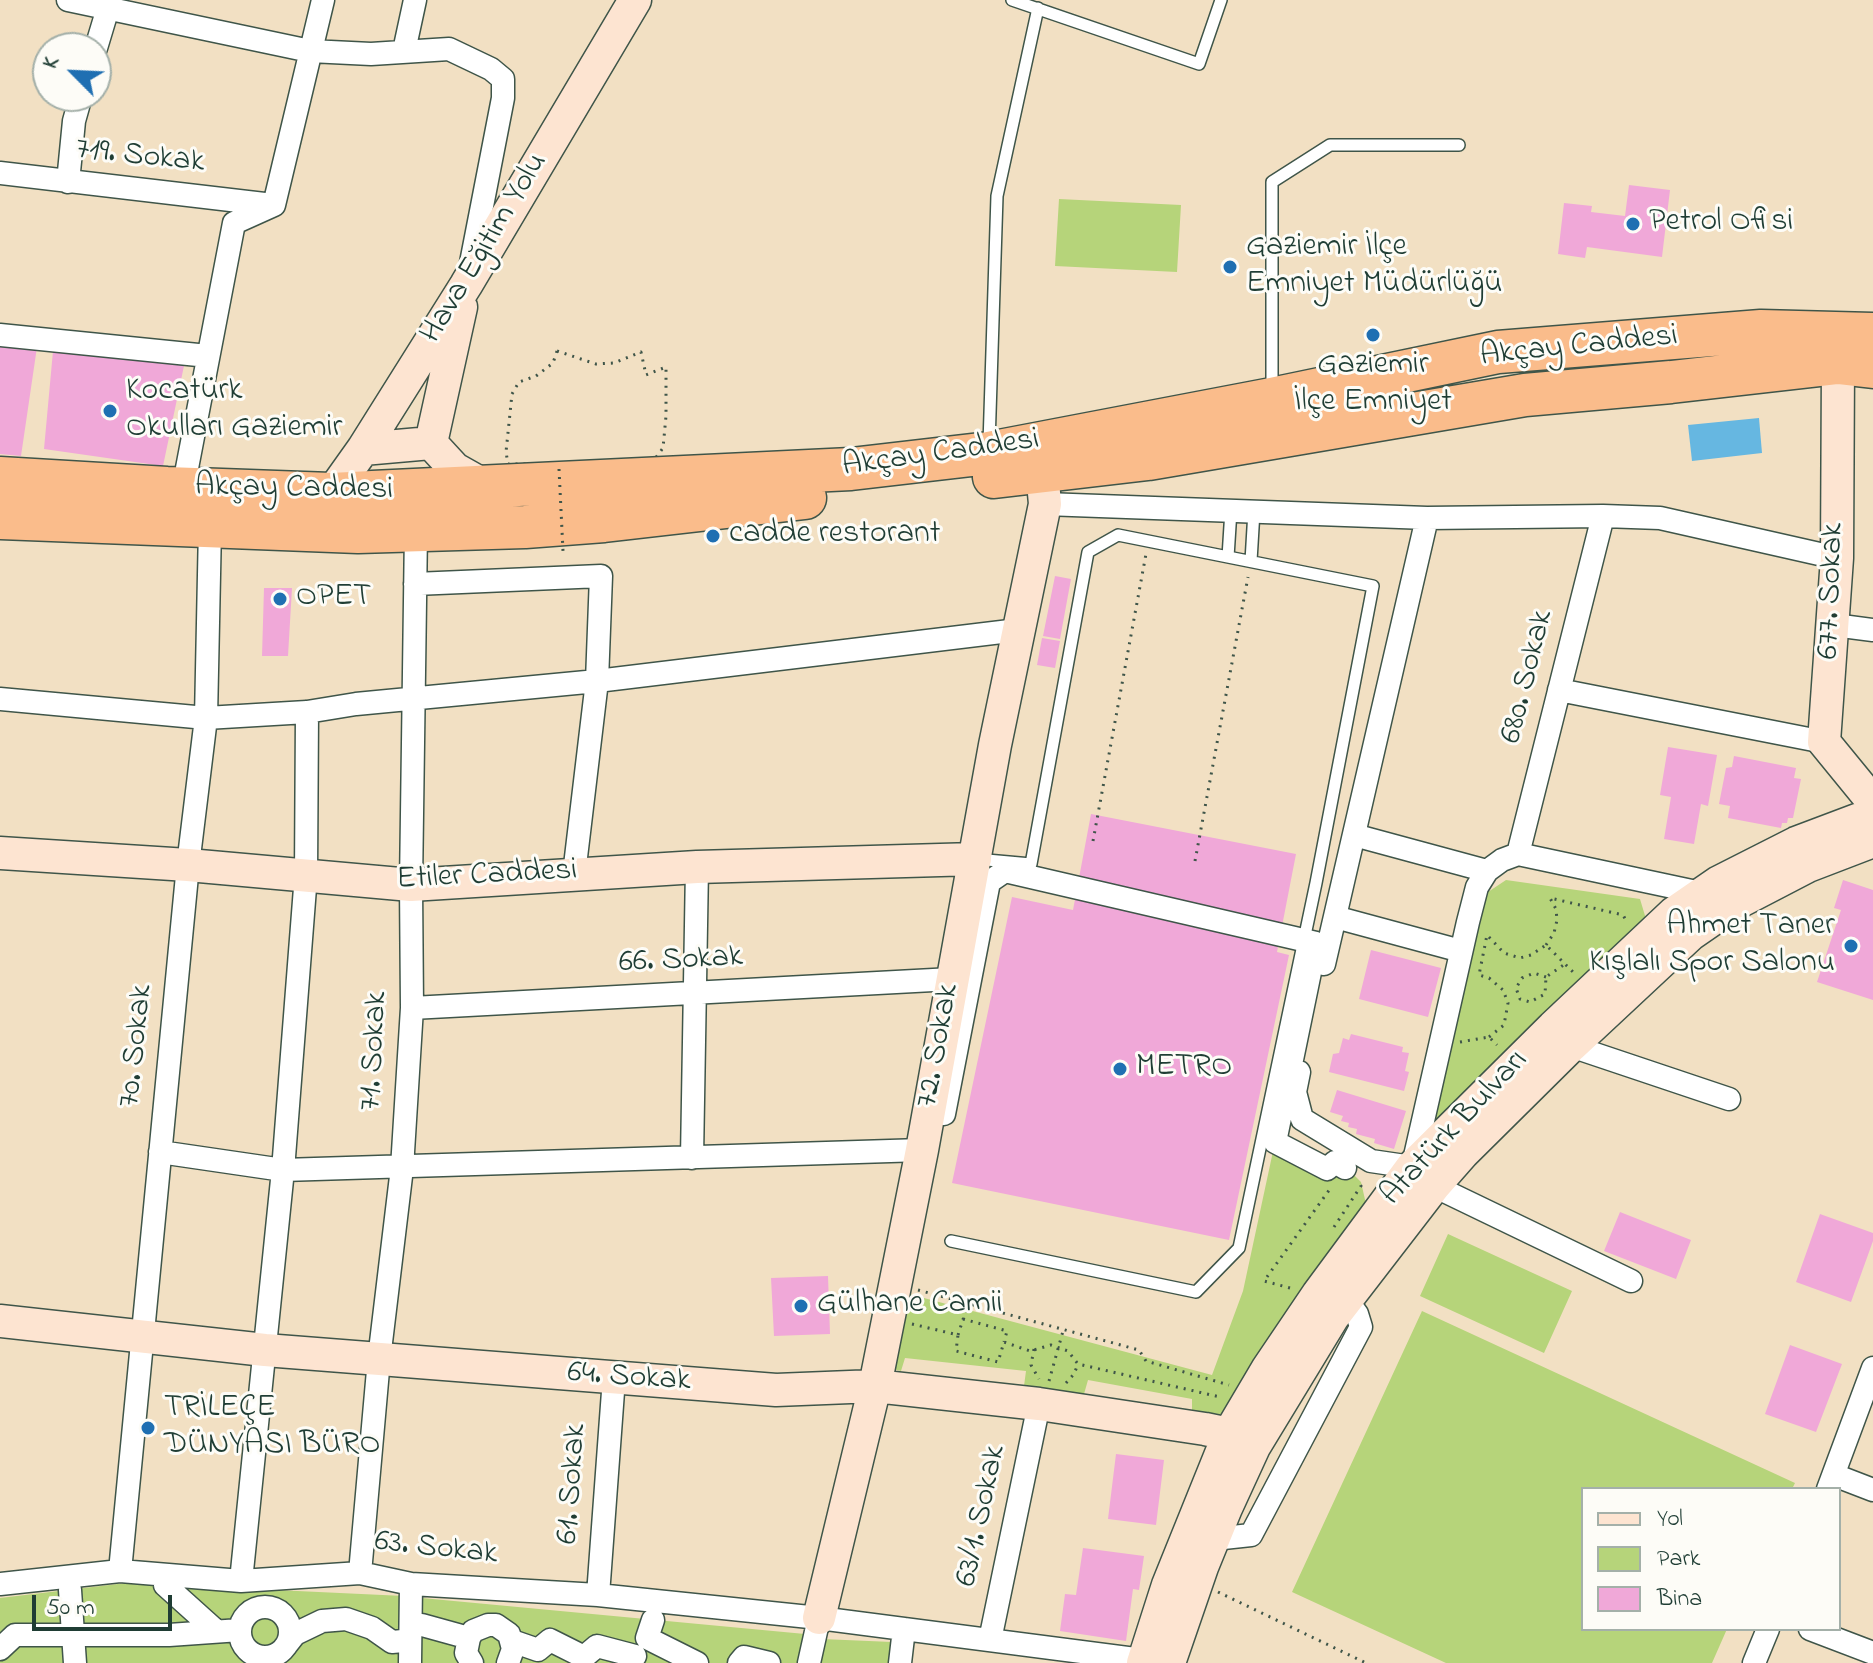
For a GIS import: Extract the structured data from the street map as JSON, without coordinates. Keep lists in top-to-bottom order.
{
  "streets": {
    "highway": ["Akçay Caddesi"],
    "street": [
      "719. Sokak",
      "Hava Eğitim Yolu",
      "677. Sokak",
      "680. Sokak",
      "Etiler Caddesi",
      "66. Sokak",
      "70. Sokak",
      "72. Sokak",
      "71. Sokak",
      "Atatürk Bulvarı",
      "64. Sokak",
      "61. Sokak",
      "63/1. Sokak",
      "63. Sokak"
    ]
  },
  "crossings": [
    ["Hava Eğitim Yolu", "Akçay Caddesi"],
    ["Akçay Caddesi", "677. Sokak"],
    ["Akçay Caddesi", "70. Sokak"],
    ["Akçay Caddesi", "72. Sokak"],
    ["Akçay Caddesi", "71. Sokak"],
    ["Etiler Caddesi", "70. Sokak"],
    ["Etiler Caddesi", "72. Sokak"],
    ["Etiler Caddesi", "71. Sokak"],
    ["66. Sokak", "72. Sokak"],
    ["66. Sokak", "71. Sokak"],
    ["70. Sokak", "64. Sokak"],
    ["70. Sokak", "63. Sokak"],
    ["72. Sokak", "64. Sokak"],
    ["72. Sokak", "63. Sokak"],
    ["71. Sokak", "64. Sokak"],
    ["71. Sokak", "63. Sokak"],
    ["Atatürk Bulvarı", "64. Sokak"],
    ["Atatürk Bulvarı", "63. Sokak"],
    ["64. Sokak", "61. Sokak"],
    ["64. Sokak", "63/1. Sokak"],
    ["61. Sokak", "63. Sokak"],
    ["63/1. Sokak", "63. Sokak"]
  ],
  "places": [
    "Petrol Ofisi",
    "Gaziemir İlçe Emniyet Müdürlüğü",
    "Gaziemir İlçe Emniyet",
    "Kocatürk Okulları Gaziemir",
    "cadde restorant",
    "OPET",
    "Ahmet Taner Kışlalı Spor Salonu",
    "METRO",
    "Gülhane Camii",
    "TRİLEÇE DÜNYASI BÜRO"
  ],
  "legend": ["Yol", "Park", "Bina"],
  "scale_bar": "50 m",
  "north": "top left"
}
